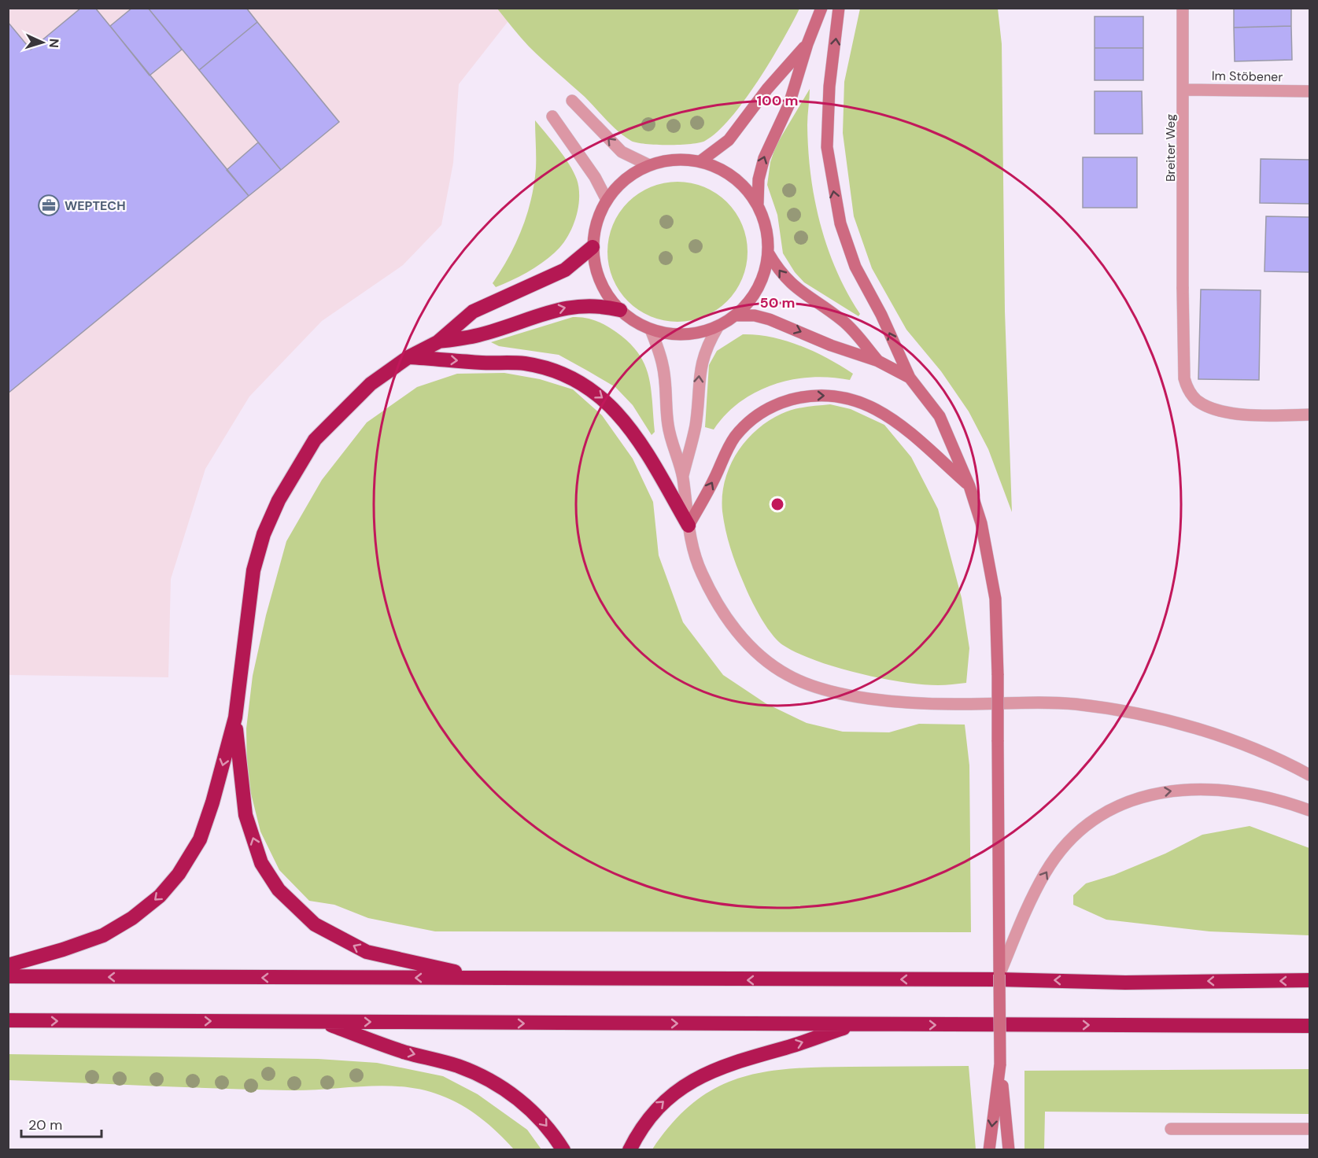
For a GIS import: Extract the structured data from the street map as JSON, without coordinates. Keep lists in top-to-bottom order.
{
  "streets": {
    "street": ["Im Stöbener", "Breiter Weg"]
  },
  "crossings": [
    ["Im Stöbener", "Breiter Weg"]
  ],
  "places": {
    "office": ["WEPTECH"]
  },
  "scale_bar": "20 m",
  "north": "right",
  "rings": ["100 m", "50 m"]
}
